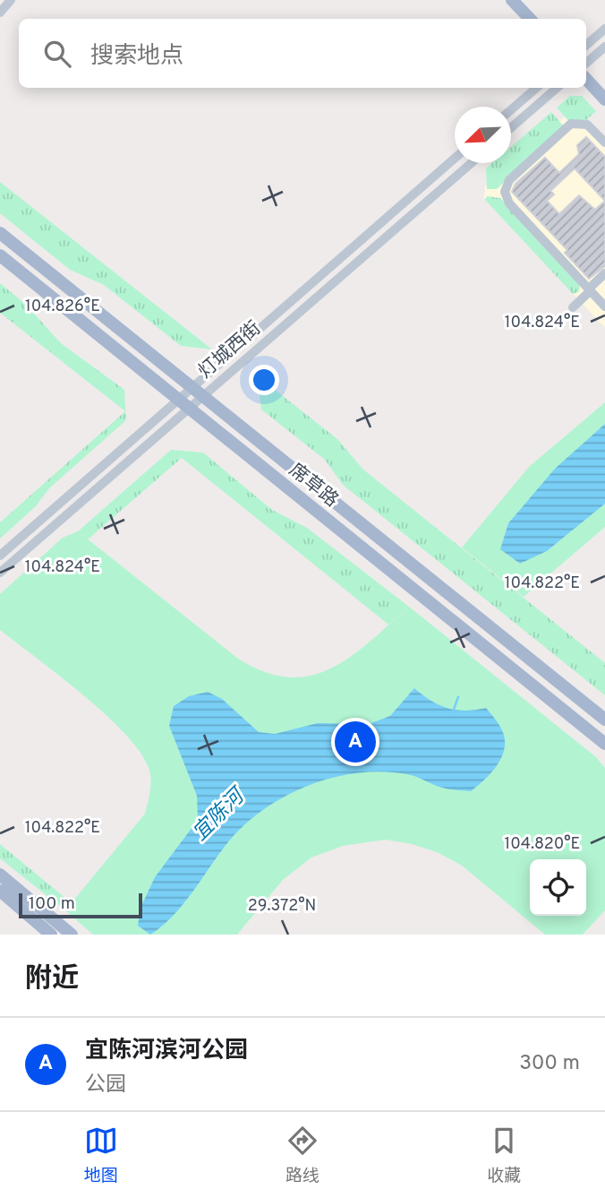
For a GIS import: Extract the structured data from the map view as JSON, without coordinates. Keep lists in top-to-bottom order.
{
  "streets": {
    "main road": ["席草路"],
    "street": ["灯城西街"]
  },
  "crossings": [
    ["灯城西街", "席草路"]
  ],
  "water": ["宜陈河"],
  "scale_bar": "100 m",
  "north": "bottom left",
  "page": {
    "search": "搜索地点",
    "pins": "A",
    "scale": "100 m",
    "heading": "附近",
    "list": [
      {
        "mark": "A",
        "name": "宜陈河滨河公园",
        "note": "公园",
        "value": "300 m"
      }
    ],
    "nav": ["地图", "路线", "收藏"]
  },
  "coordinates": [
    "104.826°E",
    "104.824°E",
    "104.822°E",
    "104.820°E",
    "29.372°N"
  ]
}
